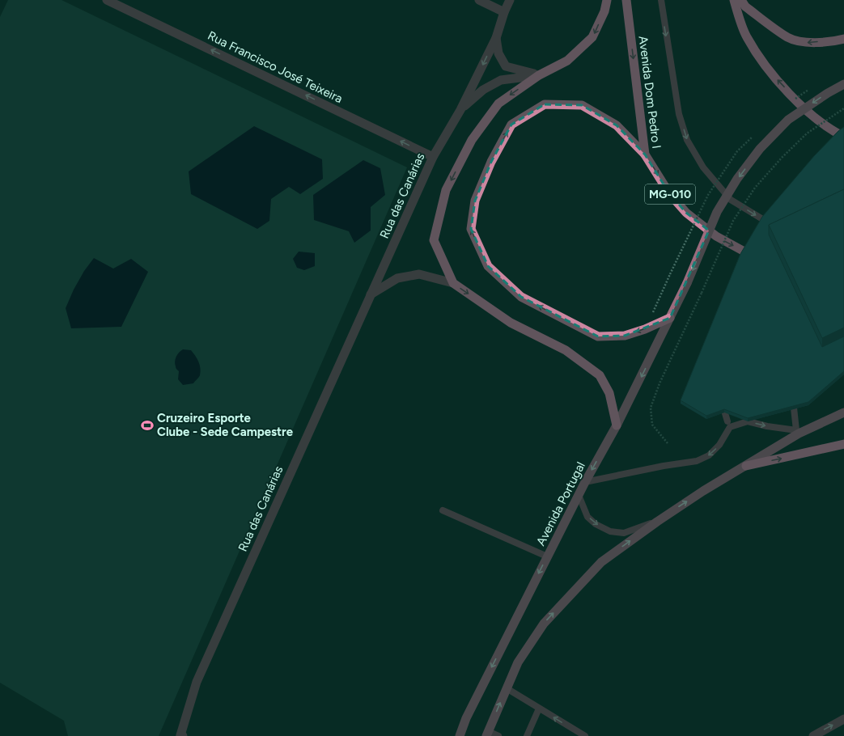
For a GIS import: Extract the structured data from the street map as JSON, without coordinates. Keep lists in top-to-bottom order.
{
  "streets": {
    "highway": ["Avenida Dom Pedro I", "MG-010"],
    "main road": ["Avenida Portugal"],
    "street": ["Rua Francisco José Teixeira", "Rua das Canárias"]
  },
  "crossings": [
    ["Rua Francisco José Teixeira", "Rua das Canárias"]
  ],
  "one_way": ["Rua Francisco José Teixeira", "Avenida Dom Pedro I", "Avenida Portugal"],
  "places": {
    "sports": ["Cruzeiro Esporte Clube - Sede Campestre"]
  }
}
